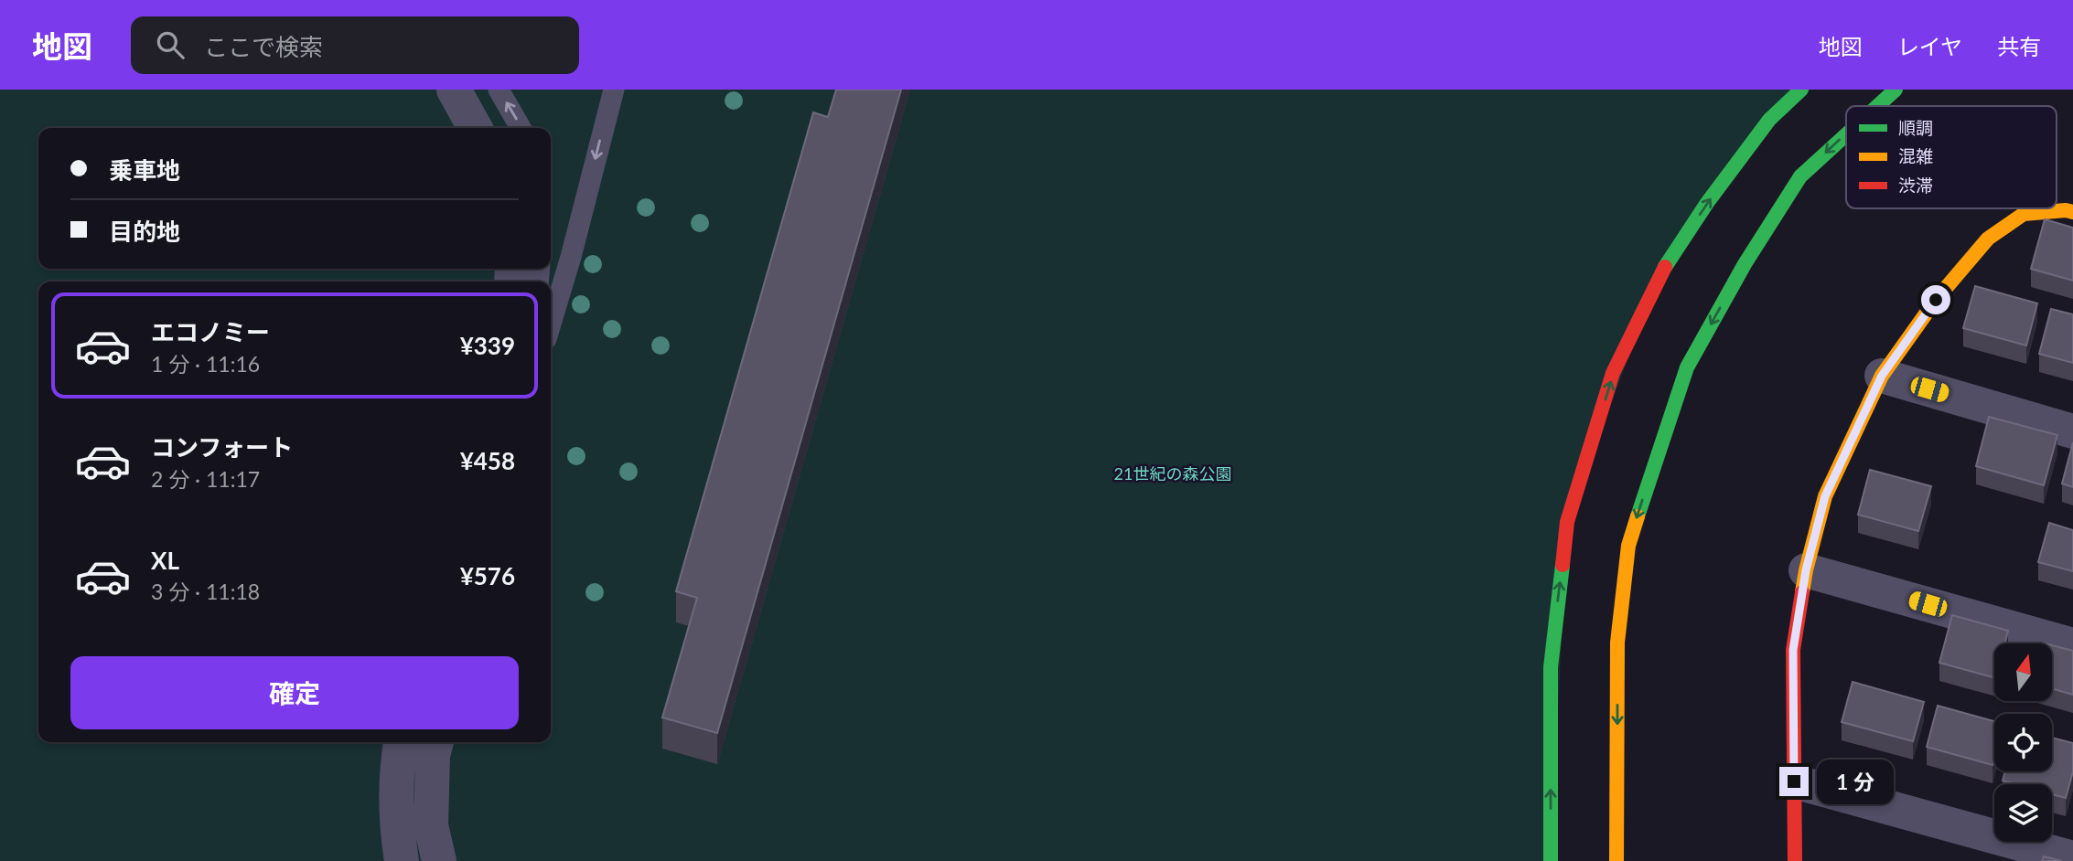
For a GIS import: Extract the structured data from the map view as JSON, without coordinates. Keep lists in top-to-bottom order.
{
  "parks": ["21世紀の森公園"],
  "legend": ["順調", "混雑", "渋滞"],
  "north": "top",
  "page": {
    "header": "地図",
    "search": "ここで検索",
    "nav": ["地図", "レイヤ", "共有"],
    "banner": ["乗車地", "目的地"],
    "list": [
      {
        "name": "エコノミー",
        "note": "1 分 · 11:16",
        "value": "¥339"
      },
      {
        "name": "コンフォート",
        "note": "2 分 · 11:17",
        "value": "¥458"
      },
      {
        "name": "XL",
        "note": "3 分 · 11:18",
        "value": "¥576"
      }
    ],
    "buttons": "確定",
    "bubble": "1 分"
  }
}
